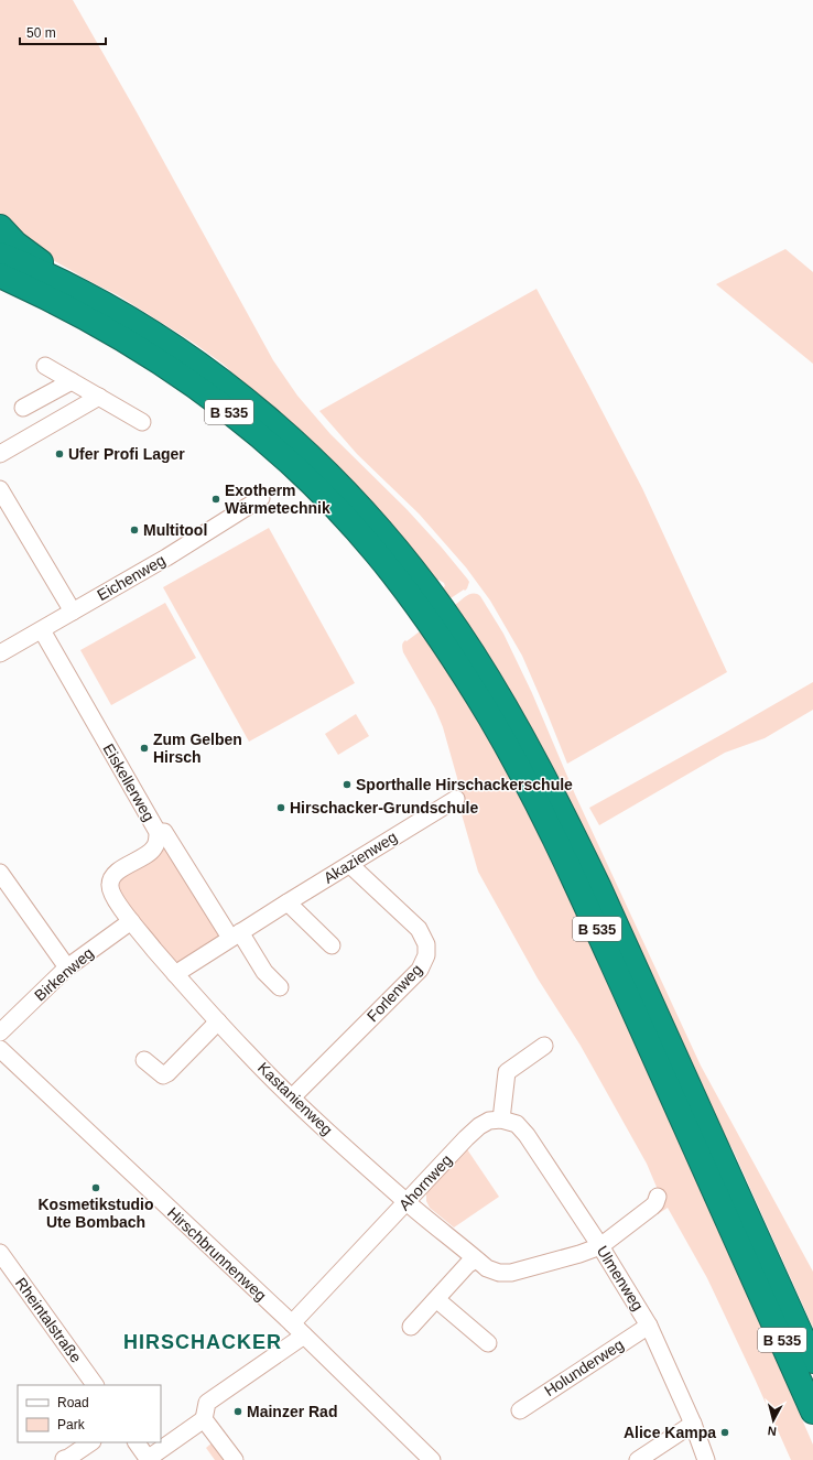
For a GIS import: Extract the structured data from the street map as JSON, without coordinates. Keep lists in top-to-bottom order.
{
  "streets": {
    "highway": ["B 535"],
    "street": [
      "Eichenweg",
      "Eiskellerweg",
      "Akazienweg",
      "Birkenweg",
      "Forlenweg",
      "Kastanienweg",
      "Ahornweg",
      "Hirschbrunnenweg",
      "Ulmenweg",
      "Rheintalstraße",
      "Holunderweg"
    ]
  },
  "crossings": [
    ["Eichenweg", "Eiskellerweg"],
    ["Eiskellerweg", "Birkenweg"],
    ["Eiskellerweg", "Kastanienweg"],
    ["Akazienweg", "Forlenweg"],
    ["Akazienweg", "Kastanienweg"],
    ["Birkenweg", "Kastanienweg"],
    ["Forlenweg", "Kastanienweg"],
    ["Kastanienweg", "Ahornweg"],
    ["Kastanienweg", "Ulmenweg"],
    ["Ahornweg", "Hirschbrunnenweg"],
    ["Ahornweg", "Ulmenweg"],
    ["Ulmenweg", "Holunderweg"]
  ],
  "districts": ["HIRSCHACKER"],
  "places": [
    "Ufer Profi Lager",
    "Exotherm Wärmetechnik",
    "Multitool",
    "Zum Gelben Hirsch",
    "Sporthalle Hirschackerschule",
    "Hirschacker-Grundschule",
    "Kosmetikstudio Ute Bombach",
    "Mainzer Rad",
    "Alice Kampa"
  ],
  "legend": ["Road", "Park"],
  "scale_bar": "50 m",
  "north": "bottom"
}
